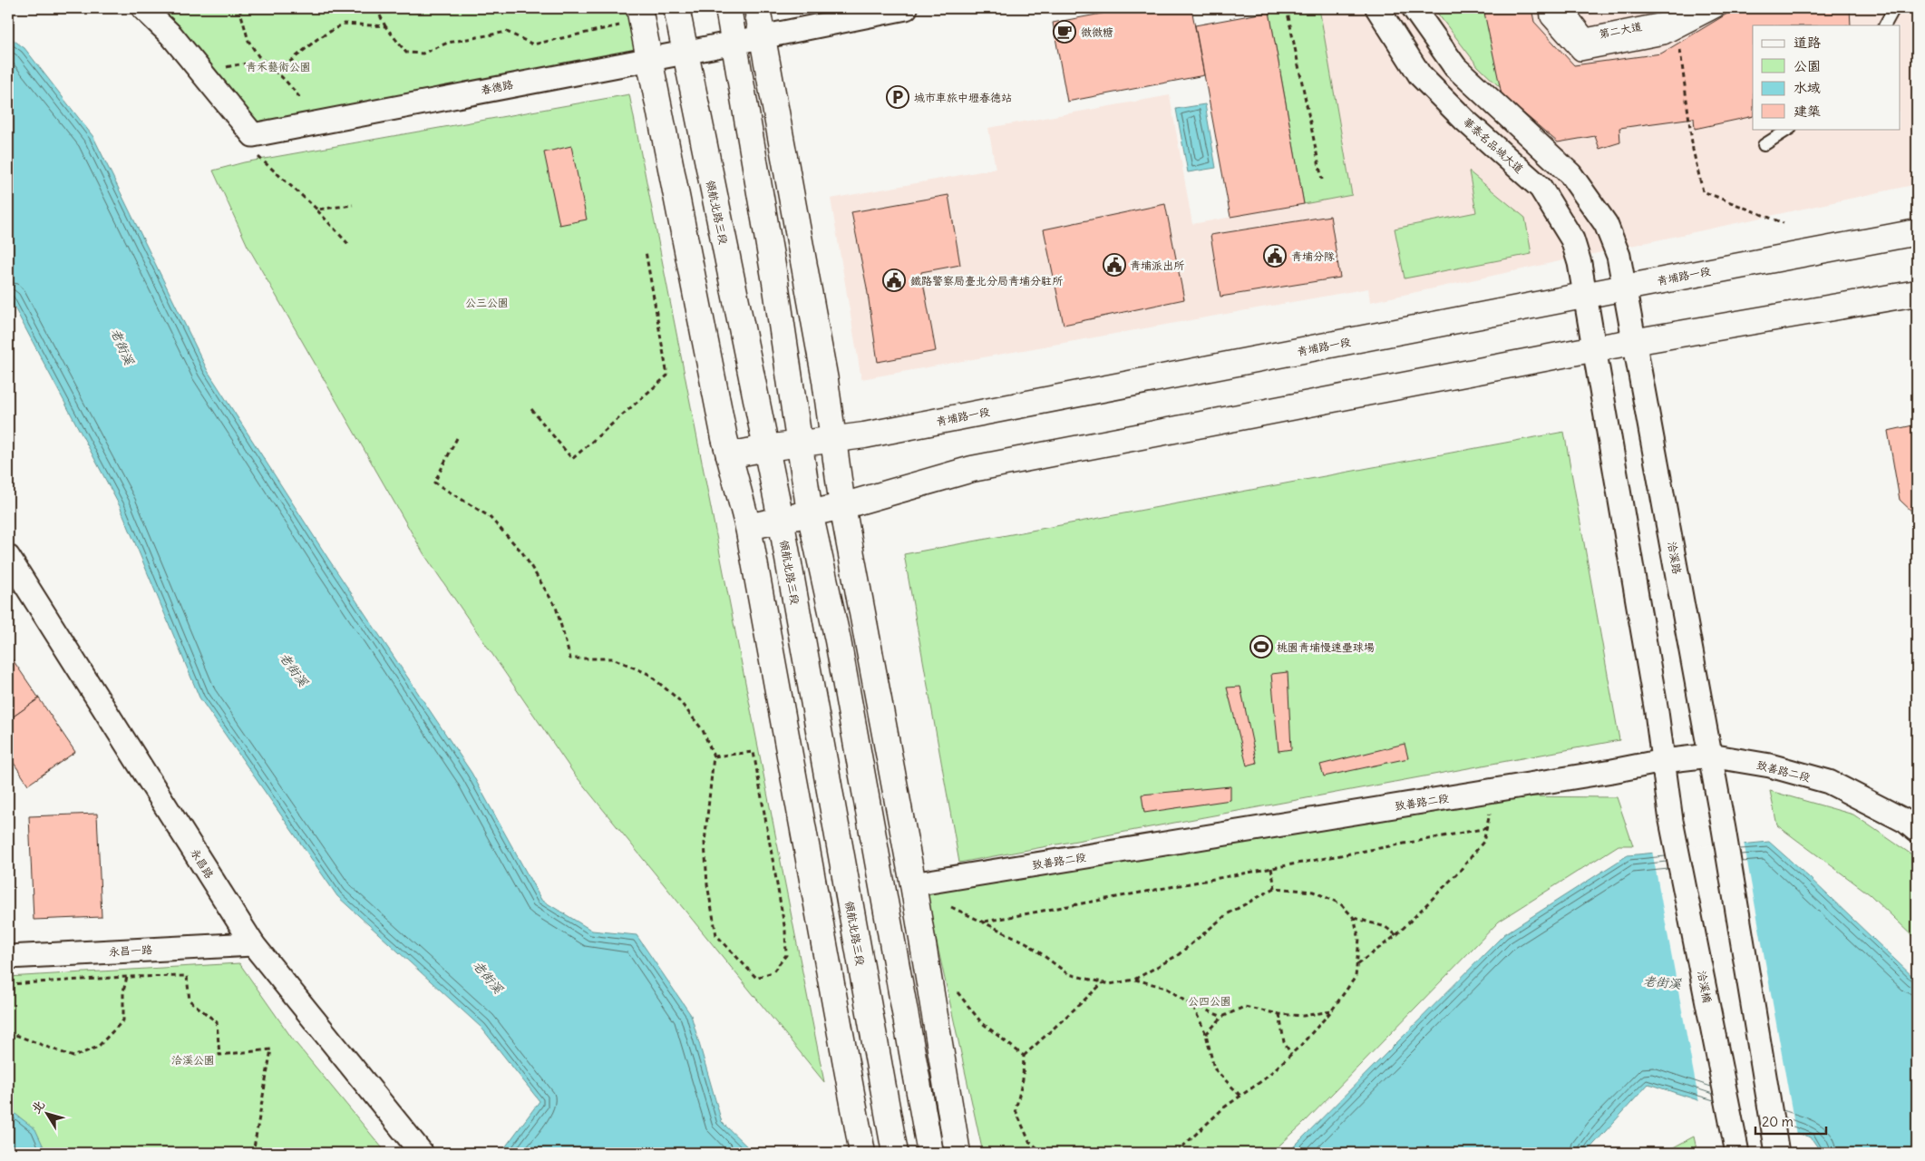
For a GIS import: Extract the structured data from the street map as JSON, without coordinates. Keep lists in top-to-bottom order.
{
  "streets": {
    "main road": ["領航北路三段", "青埔路一段"],
    "street": [
      "第二大道",
      "春德路",
      "華泰名品城大道",
      "洽溪路",
      "致善路二段",
      "永昌路",
      "永昌一路",
      "洽溪橋"
    ]
  },
  "crossings": [
    ["春德路", "領航北路三段"],
    ["華泰名品城大道", "青埔路一段"],
    ["領航北路三段", "青埔路一段"],
    ["青埔路一段", "洽溪路"],
    ["洽溪路", "致善路二段"],
    ["致善路二段", "洽溪橋"],
    ["永昌路", "永昌一路"]
  ],
  "water": ["老街溪"],
  "parks": [
    "青禾藝術公園",
    "公三公園",
    "公四公園",
    "洽溪公園"
  ],
  "places": {
    "cafe": ["微微糖"],
    "parking": ["城市車旅中壢春德站"],
    "public building": ["青埔分隊", "青埔派出所", "鐵路警察局臺北分局青埔分駐所"],
    "sports": ["桃園青埔慢速壘球場"]
  },
  "legend": [
    "道路",
    "公園",
    "水域",
    "建築"
  ],
  "scale_bar": "20 m",
  "north": "top left"
}
